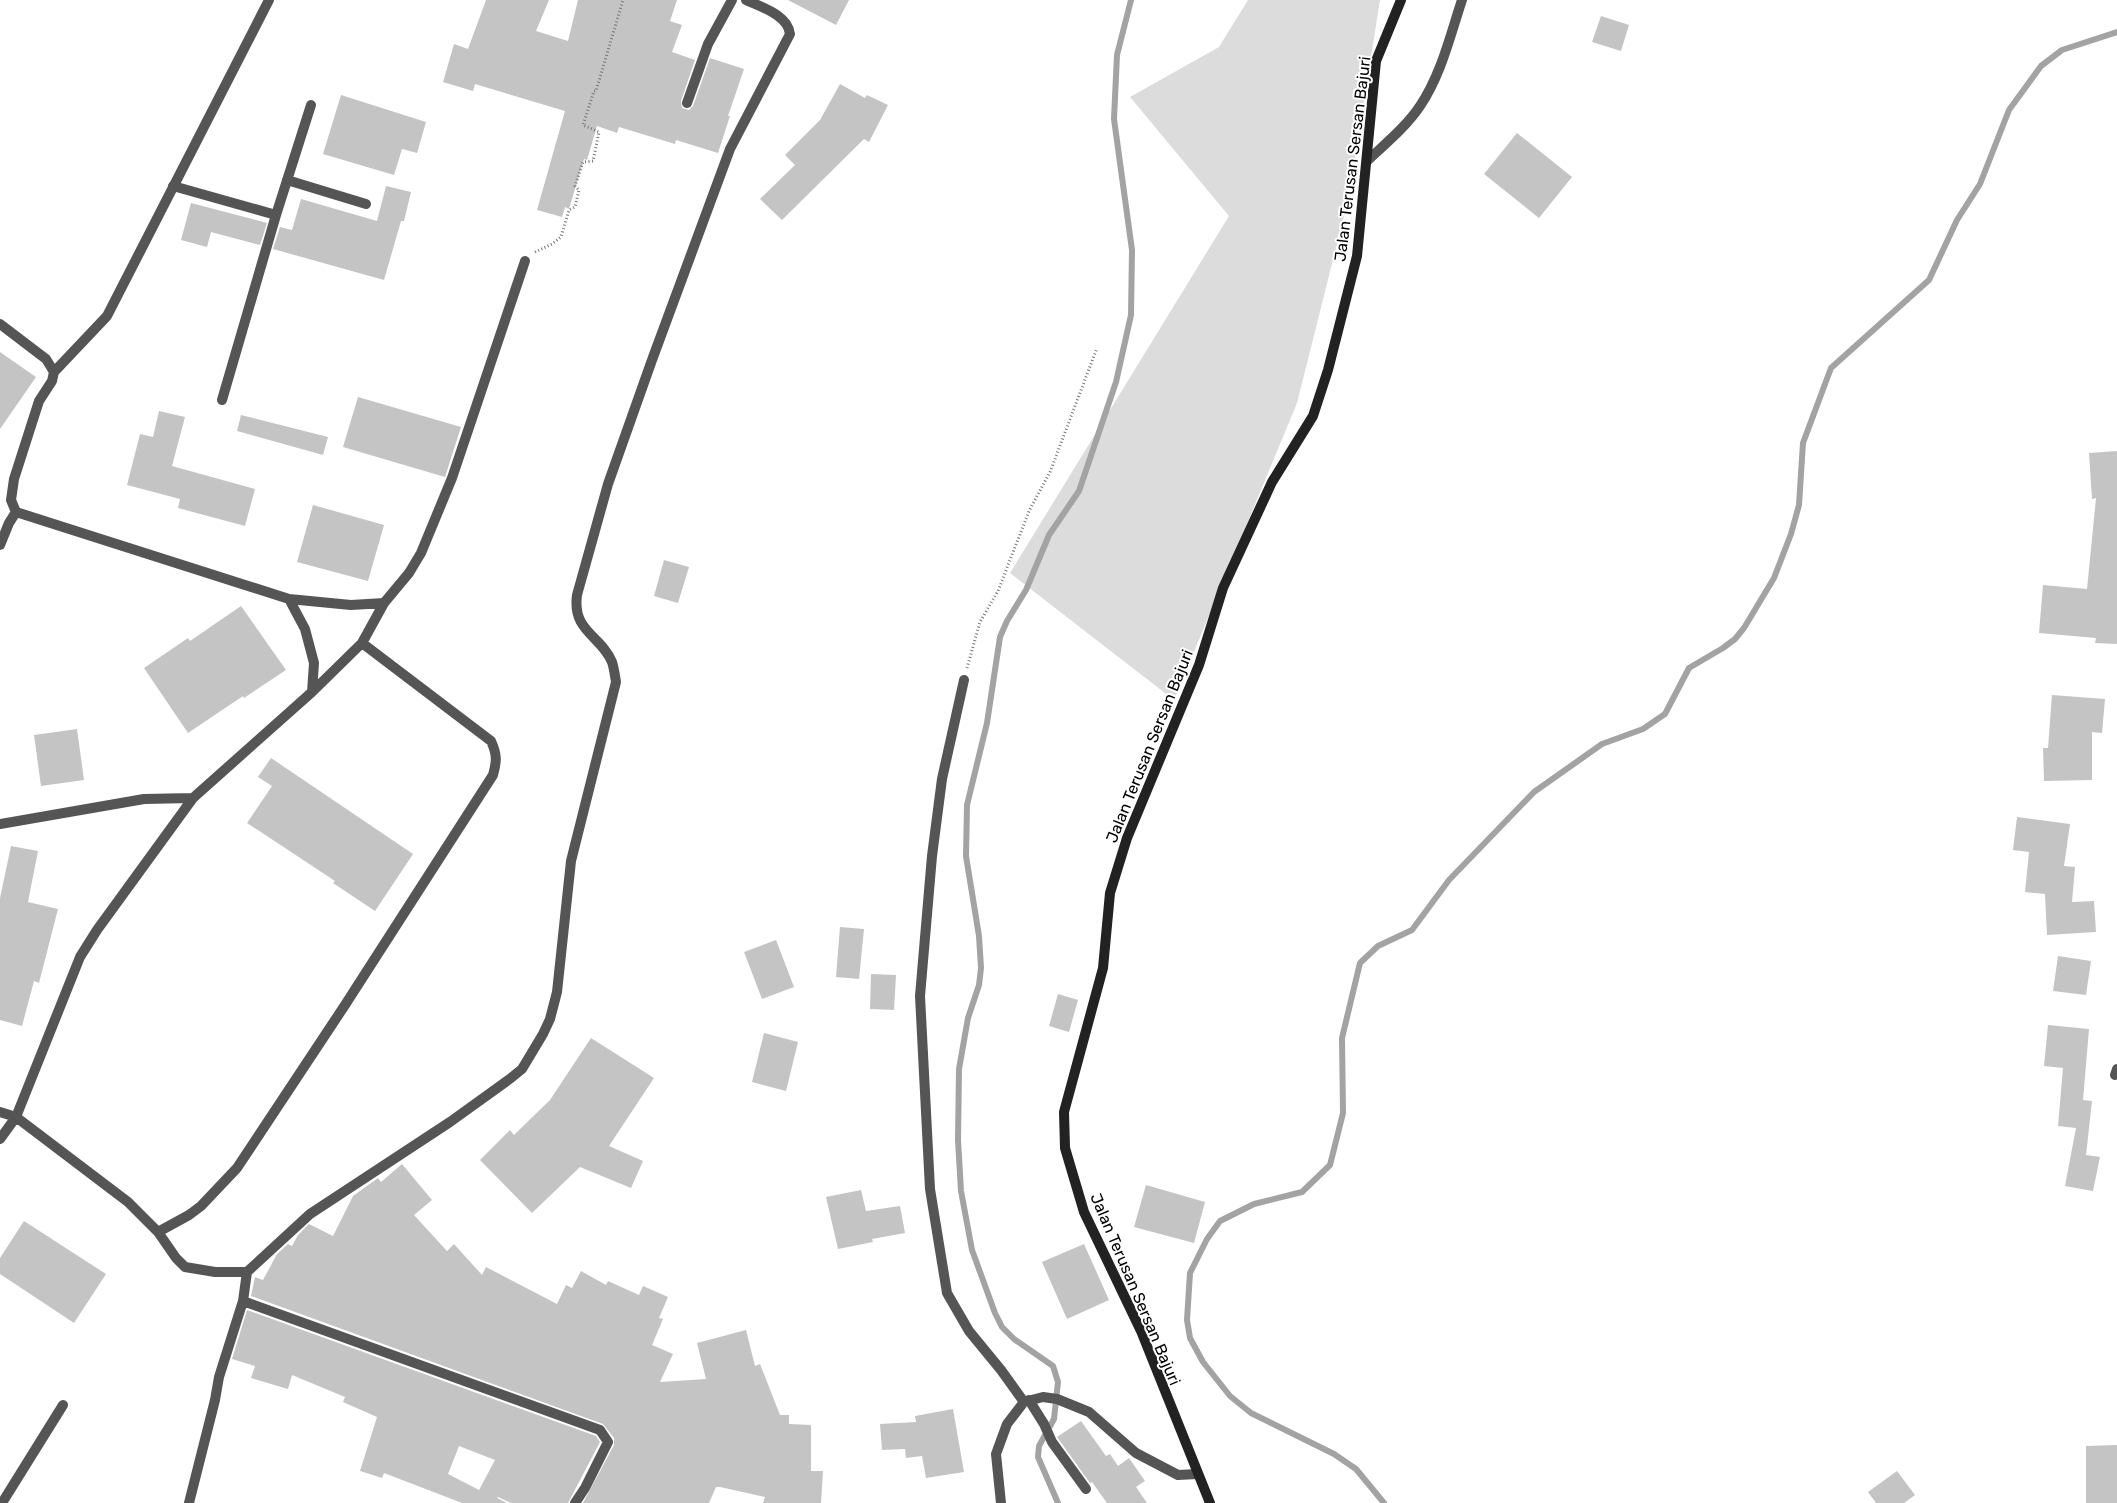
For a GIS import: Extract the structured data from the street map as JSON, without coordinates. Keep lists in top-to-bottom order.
{
  "streets": {
    "main road": ["Jalan Terusan Sersan Bajuri"]
  }
}
